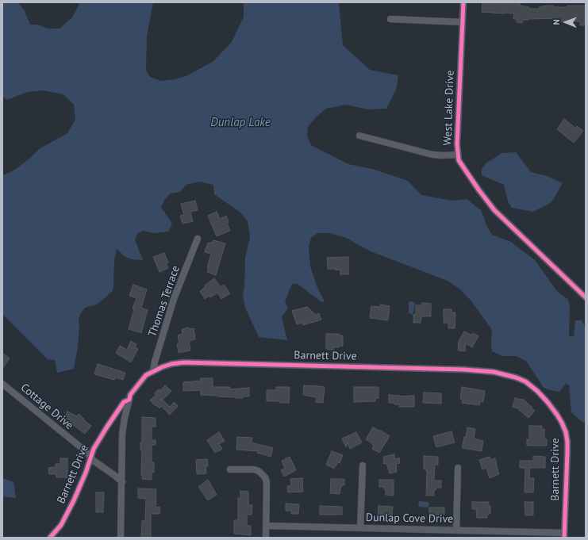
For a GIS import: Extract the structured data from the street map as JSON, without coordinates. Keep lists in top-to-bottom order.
{
  "streets": {
    "street": [
      "West Lake Drive",
      "Thomas Terrace",
      "Barnett Drive",
      "Cottage Drive",
      "Dunlap Cove Drive"
    ]
  },
  "crossings": [
    ["Thomas Terrace", "Barnett Drive"],
    ["Barnett Drive", "Cottage Drive"],
    ["Barnett Drive", "Dunlap Cove Drive"]
  ],
  "water": ["Dunlap Lake"],
  "north": "left"
}
